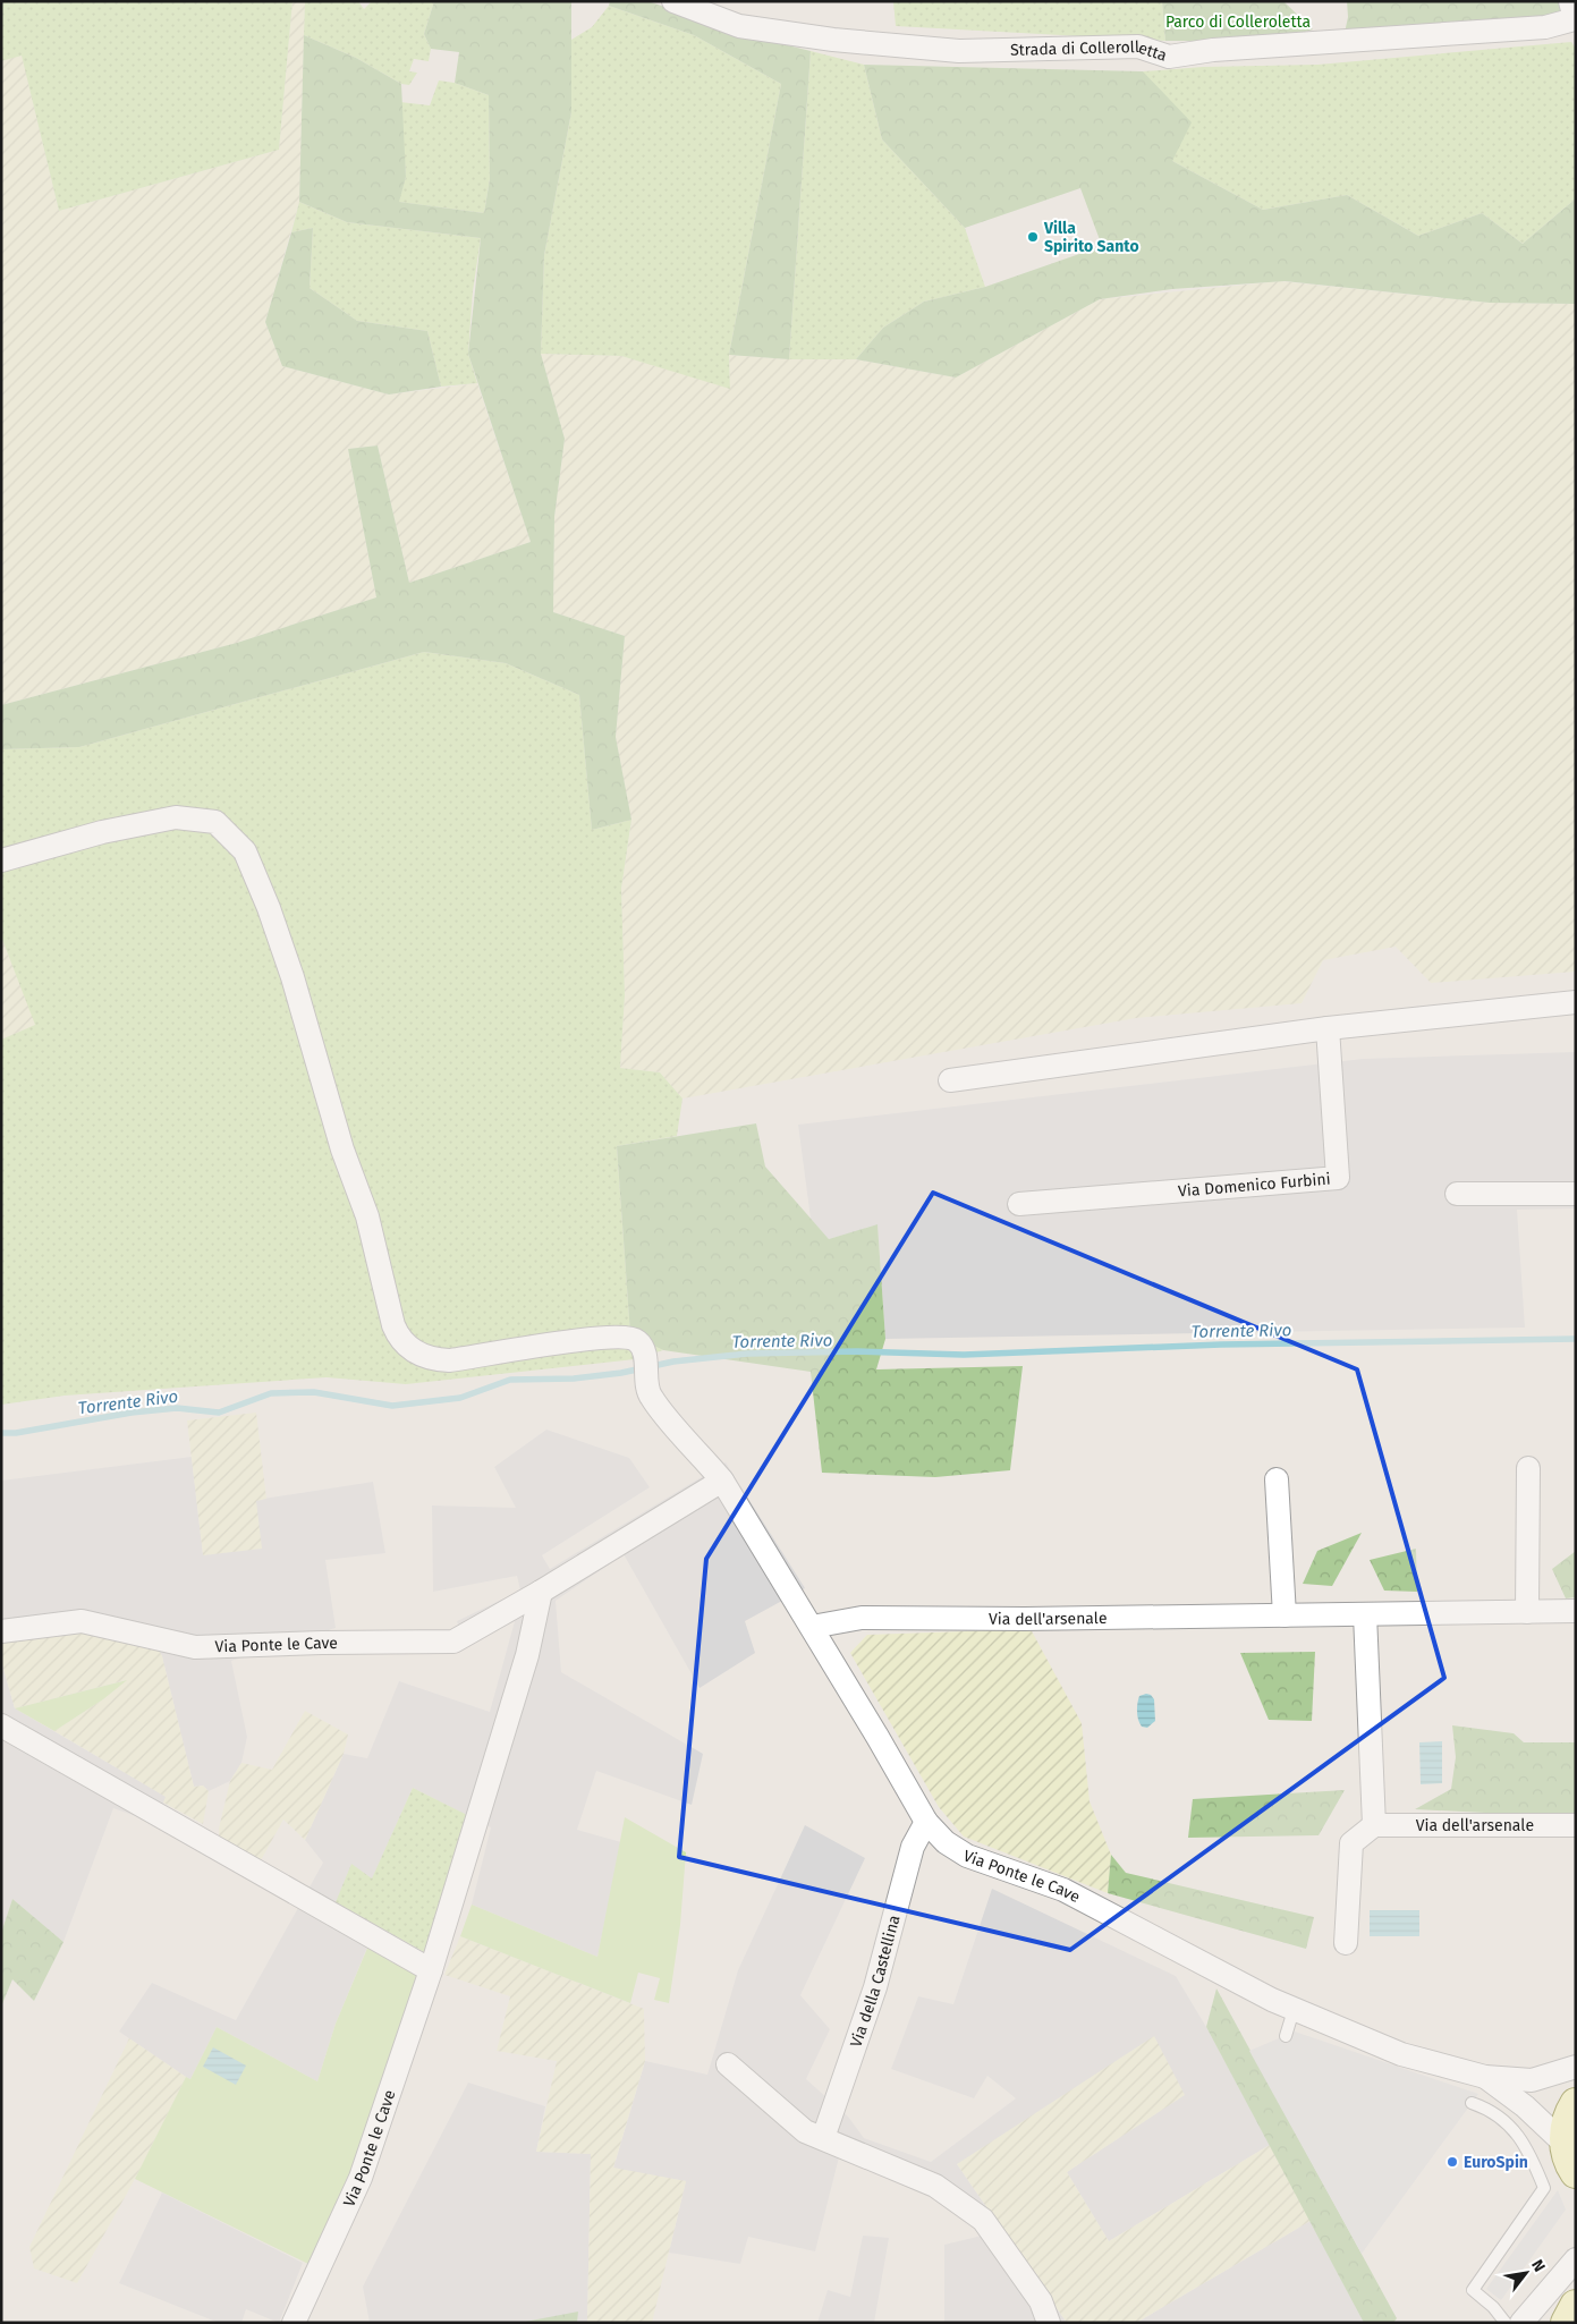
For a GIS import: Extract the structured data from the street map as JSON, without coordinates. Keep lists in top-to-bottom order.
{
  "streets": {
    "street": [
      "Strada di Collerolletta",
      "Via Domenico Furbini",
      "Via dell'arsenale",
      "Via Ponte le Cave",
      "Via della Castellina"
    ]
  },
  "crossings": [
    ["Via dell'arsenale", "Via Ponte le Cave"],
    ["Via Ponte le Cave", "Via della Castellina"]
  ],
  "water": ["Torrente Rivo"],
  "parks": ["Parco di Colleroletta"],
  "places": ["Villa Spirito Santo", "EuroSpin"],
  "north": "top right"
}
